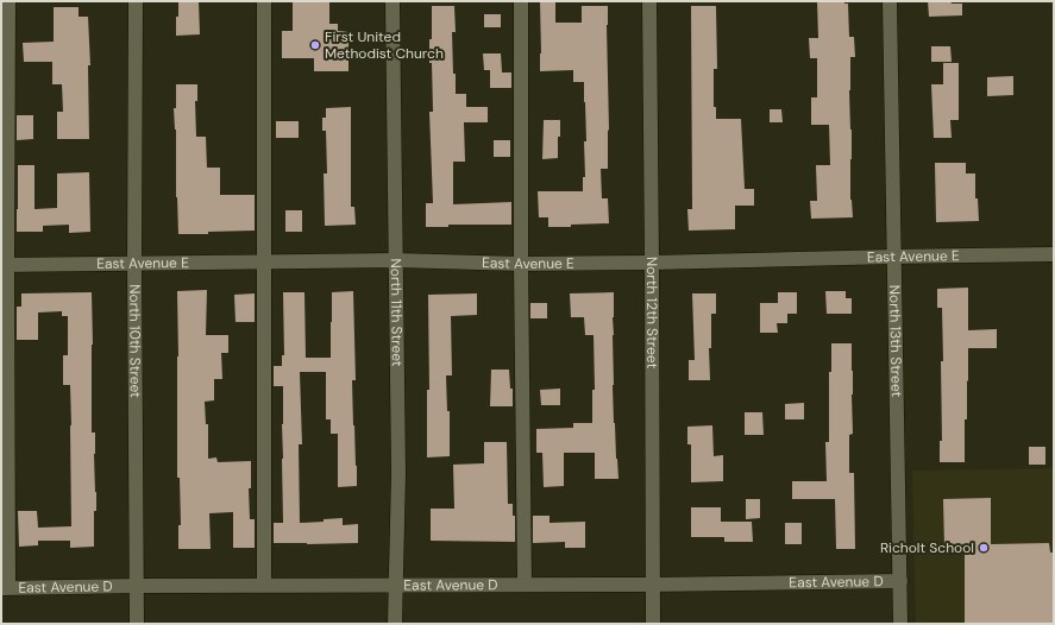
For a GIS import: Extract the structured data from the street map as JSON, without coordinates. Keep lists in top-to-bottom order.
{
  "streets": {
    "street": [
      "East Avenue E",
      "North 11th Street",
      "North 12th Street",
      "North 10th Street",
      "North 13th Street",
      "East Avenue D"
    ]
  },
  "crossings": [
    ["East Avenue E", "North 11th Street"],
    ["East Avenue E", "North 12th Street"],
    ["East Avenue E", "North 10th Street"],
    ["East Avenue E", "North 13th Street"],
    ["North 11th Street", "East Avenue D"],
    ["North 12th Street", "East Avenue D"],
    ["North 10th Street", "East Avenue D"],
    ["North 13th Street", "East Avenue D"]
  ],
  "places": ["First United Methodist Church", "Richolt School"]
}
